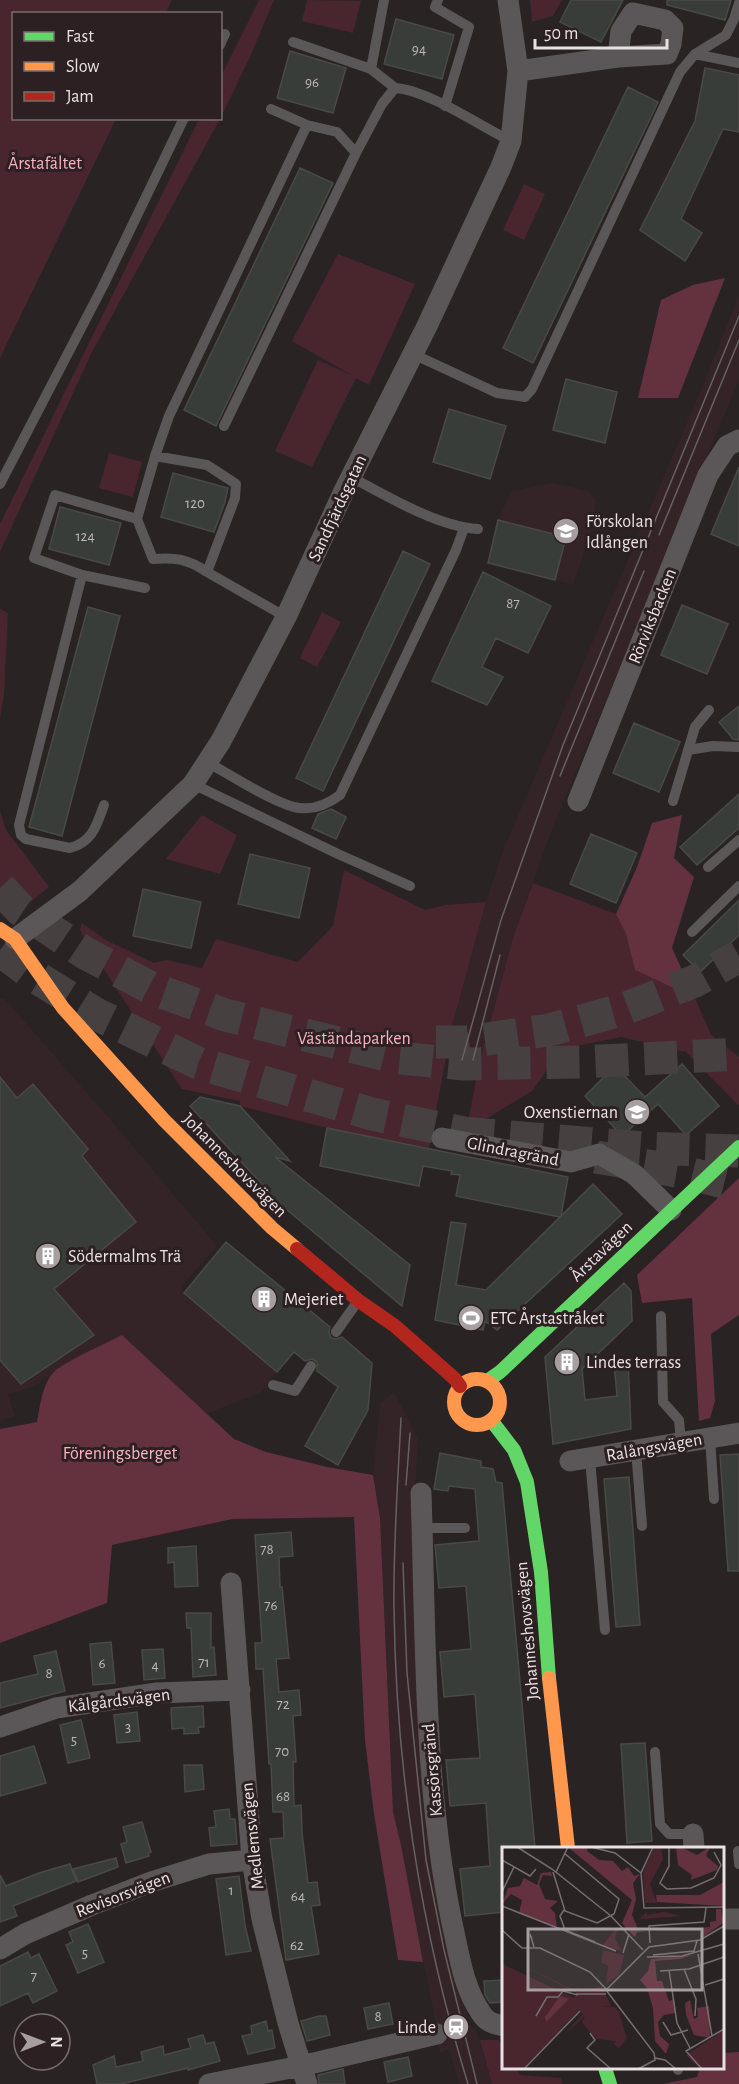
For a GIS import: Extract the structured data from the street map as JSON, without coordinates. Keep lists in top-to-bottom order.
{
  "streets": {
    "main road": ["Johanneshovsvägen", "Årstavägen"],
    "street": [
      "Sandfjärdsgatan",
      "Rörviksbacken",
      "Glindragränd",
      "Ralångsvägen",
      "Kålgårdsvägen",
      "Kassörsgränd",
      "Medlemsvägen",
      "Revisorsvägen"
    ]
  },
  "crossings": [
    ["Sandfjärdsgatan", "Johanneshovsvägen"],
    ["Glindragränd", "Årstavägen"],
    ["Johanneshovsvägen", "Årstavägen"],
    ["Kålgårdsvägen", "Medlemsvägen"],
    ["Medlemsvägen", "Revisorsvägen"]
  ],
  "parks": ["Årstafältet", "Väständaparken", "Föreningsberget"],
  "places": {
    "school or university": ["Förskolan Idlången", "Oxenstiernan"],
    "building": ["Södermalms Trä", "Mejeriet", "Lindes terrass"],
    "sports": ["ETC Årstastråket"],
    "station": ["Linde"]
  },
  "house_numbers": [
    "94",
    "96",
    "120",
    "124",
    "87",
    "78",
    "76",
    "71",
    "6",
    "4",
    "8",
    "72",
    "3",
    "5",
    "70",
    "68",
    "1",
    "64",
    "62",
    "5",
    "7",
    "8"
  ],
  "legend": ["Fast", "Slow", "Jam"],
  "scale_bar": "50 m",
  "north": "right"
}
